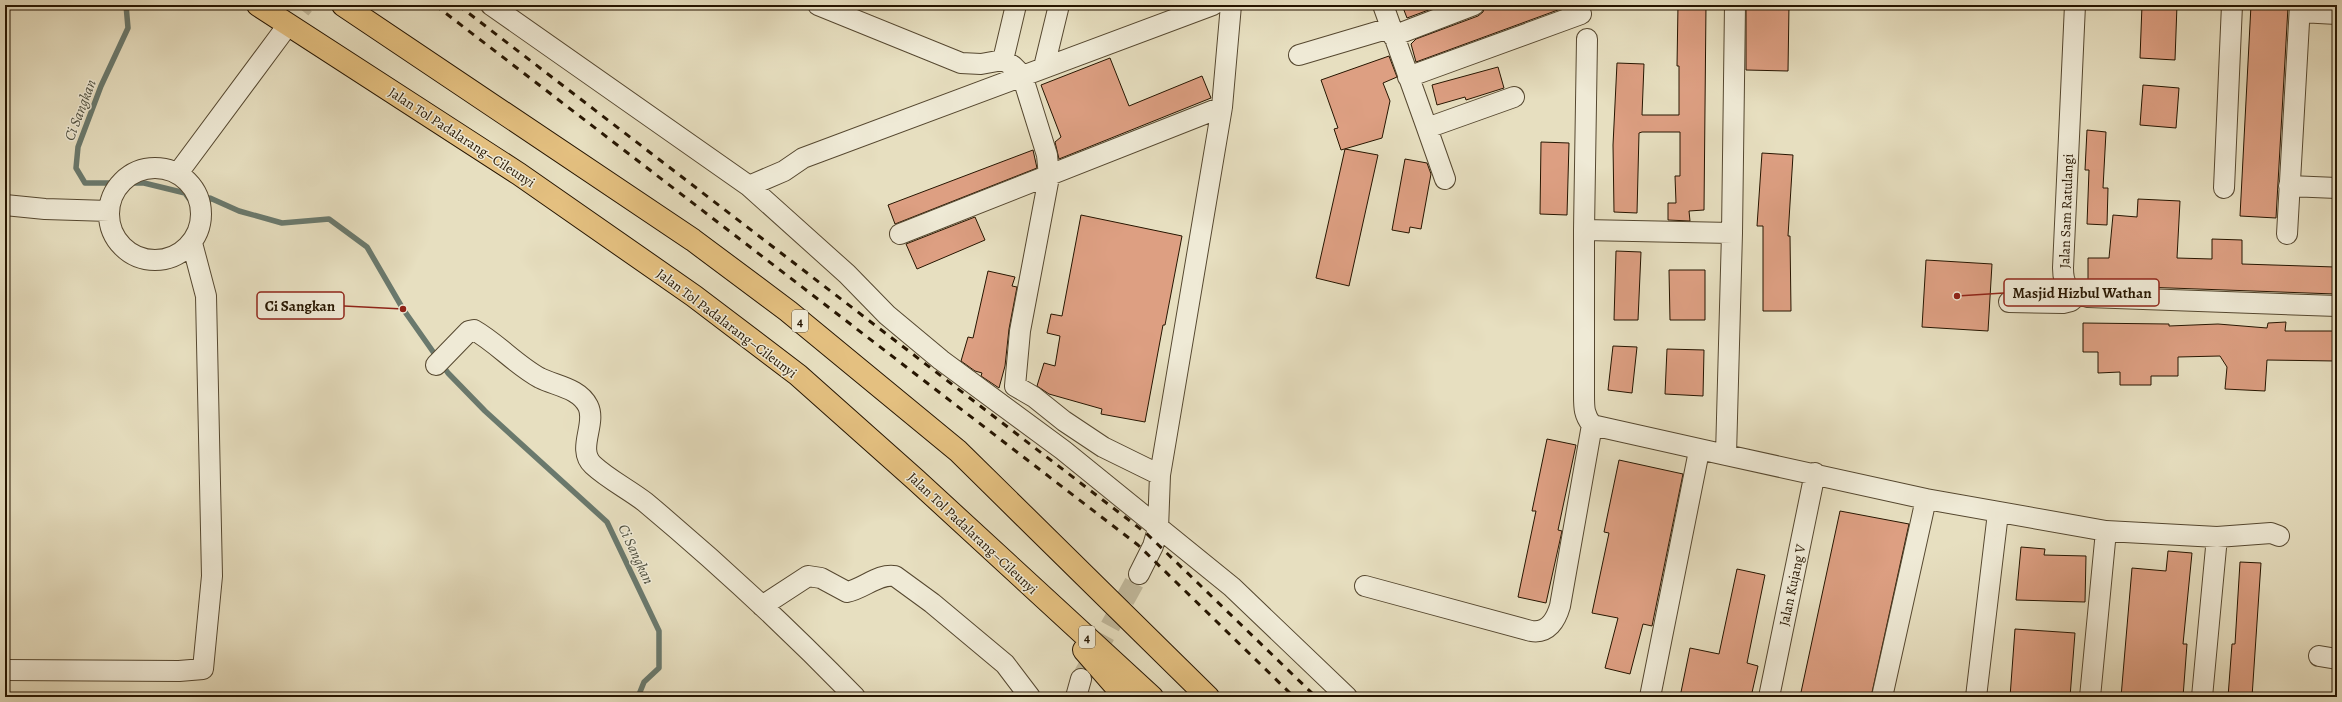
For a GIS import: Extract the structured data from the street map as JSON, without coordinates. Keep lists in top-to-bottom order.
{
  "streets": {
    "highway": ["Jalan Tol Padalarang–Cileunyi", "4"],
    "street": ["Jalan Sam Ratulangi", "Jalan Kujang V"]
  },
  "water": ["Ci Sangkan"],
  "places": ["Masjid Hizbul Wathan", "Ci Sangkan"]
}
